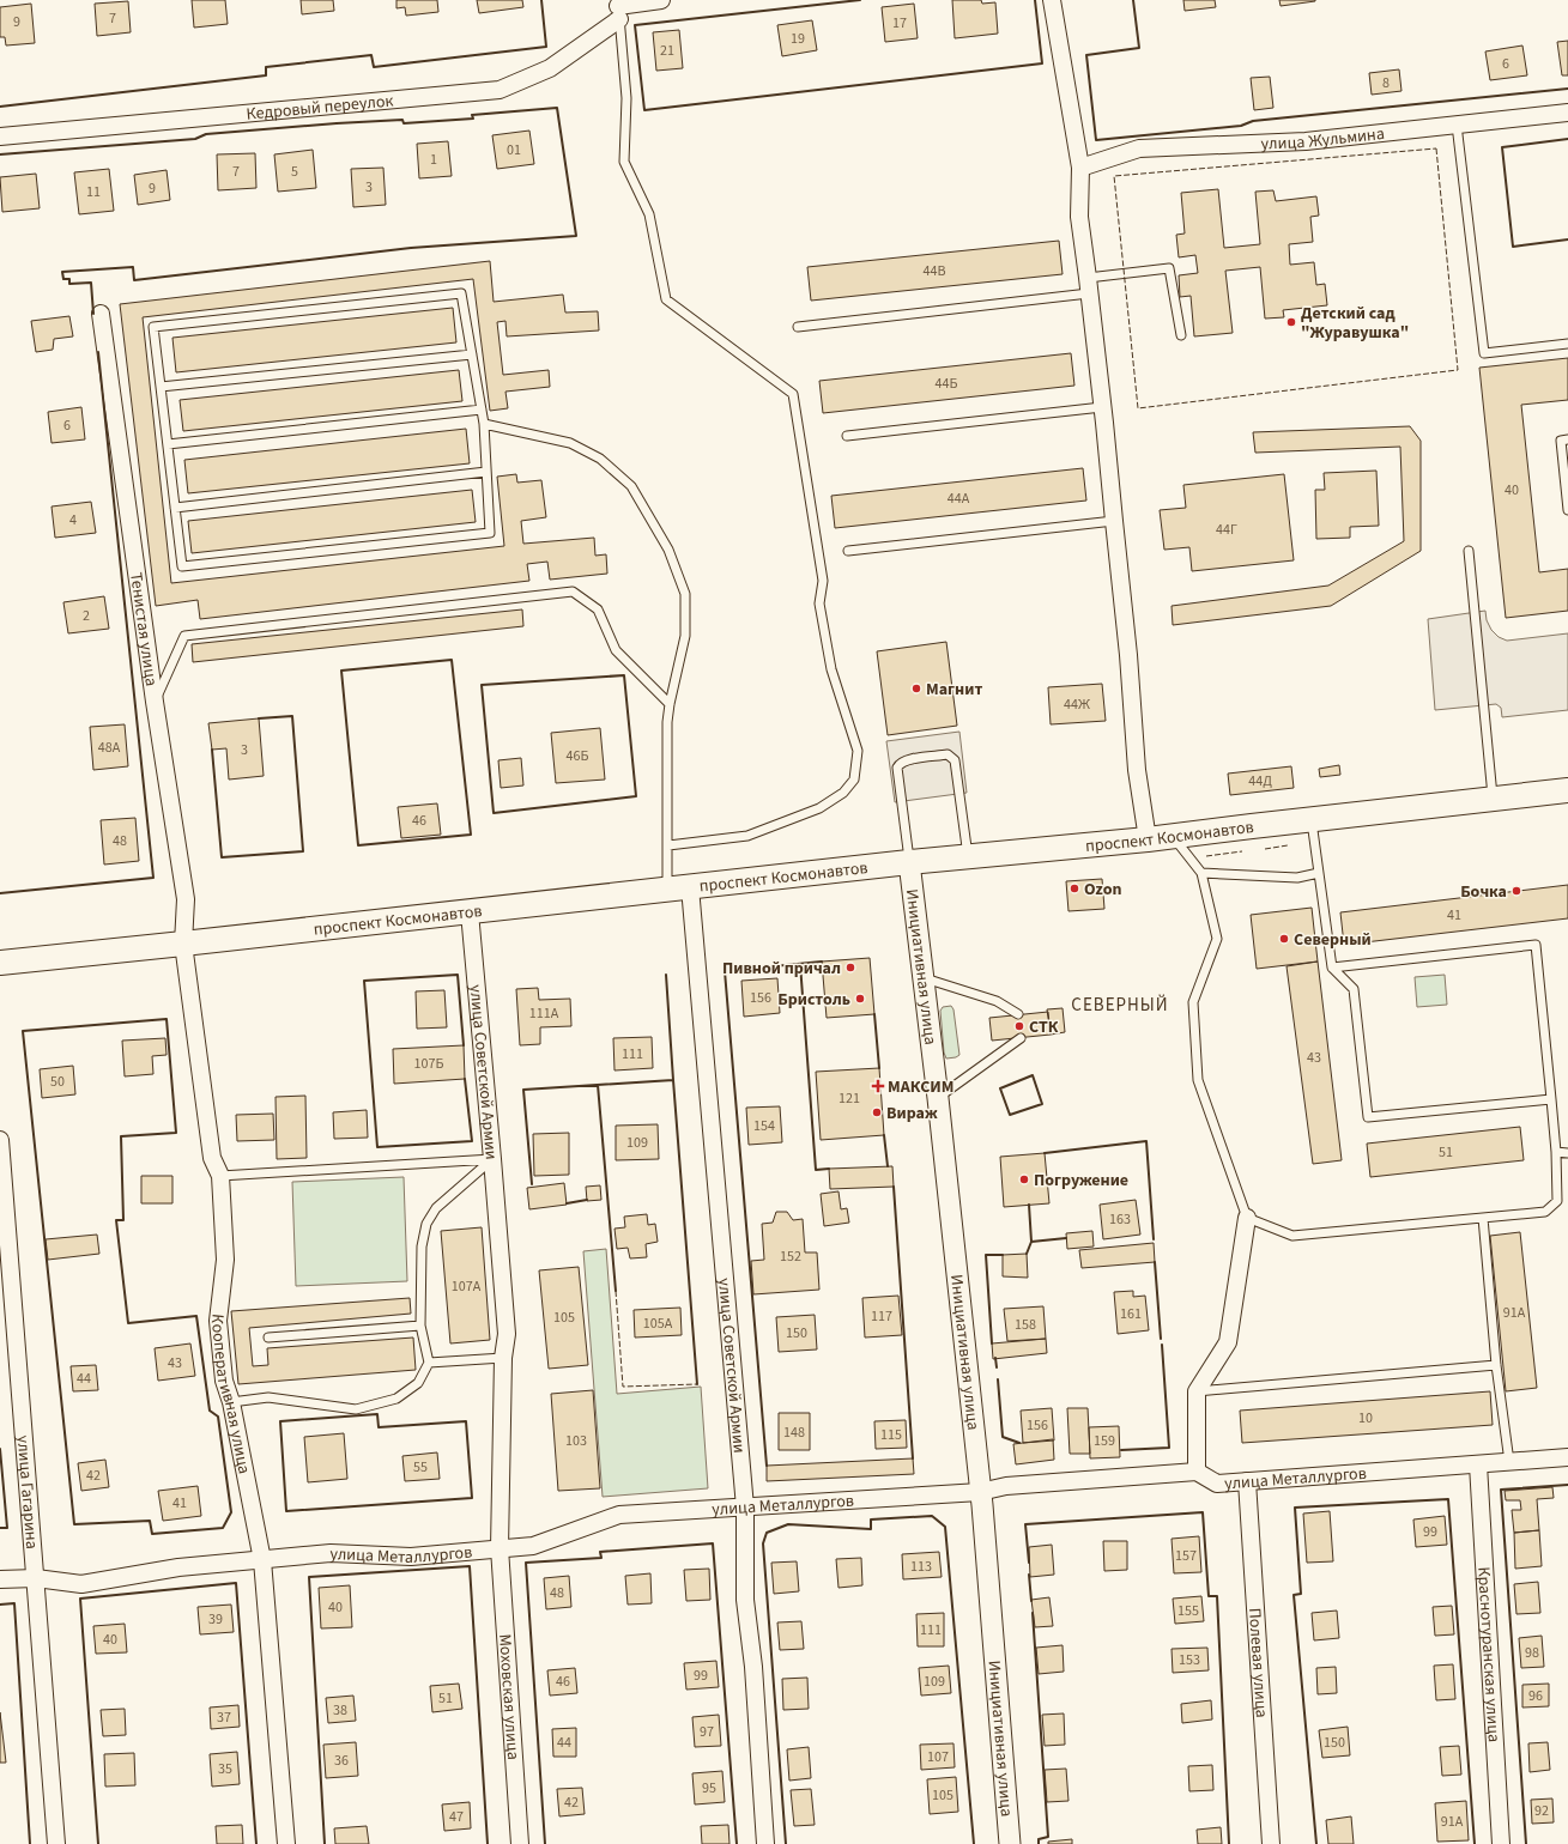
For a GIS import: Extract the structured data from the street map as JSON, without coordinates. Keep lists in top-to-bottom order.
{
  "streets": {
    "main road": ["проспект Космонавтов"],
    "street": [
      "Кедровый переулок",
      "улица Жульмина",
      "Тенистая улица",
      "Инициативная улица",
      "улица Советской Армии",
      "Кооперативная улица",
      "улица Металлургов",
      "улица Гагарина",
      "Краснотуранская улица",
      "Полевая улица",
      "Моховская улица"
    ]
  },
  "crossings": [
    ["Тенистая улица", "проспект Космонавтов"],
    ["Тенистая улица", "Кооперативная улица"],
    ["проспект Космонавтов", "Инициативная улица"],
    ["проспект Космонавтов", "улица Советской Армии"],
    ["проспект Космонавтов", "Кооперативная улица"],
    ["Инициативная улица", "улица Металлургов"],
    ["улица Советской Армии", "улица Металлургов"],
    ["улица Советской Армии", "Моховская улица"],
    ["Кооперативная улица", "улица Металлургов"],
    ["улица Металлургов", "улица Гагарина"],
    ["улица Металлургов", "Краснотуранская улица"],
    ["улица Металлургов", "Полевая улица"],
    ["улица Металлургов", "Моховская улица"]
  ],
  "districts": ["СЕВЕРНЫЙ"],
  "places": {
    "other": [
      "Детский сад \"Журавушка\"",
      "Магнит",
      "Ozon",
      "Бочка",
      "Северный",
      "Пивной причал",
      "Бристоль",
      "СТК",
      "Вираж",
      "Погружение"
    ],
    "health": ["МАКСИМ"]
  },
  "house_numbers": [
    "7",
    "9",
    "17",
    "19",
    "21",
    "6",
    "8",
    "01",
    "1",
    "7",
    "5",
    "3",
    "9",
    "11",
    "44В",
    "44Б",
    "6",
    "40",
    "44А",
    "4",
    "44Г",
    "2",
    "44Ж",
    "48А",
    "3",
    "46Б",
    "44Д",
    "46",
    "48",
    "41",
    "156",
    "111А",
    "111",
    "43",
    "107Б",
    "50",
    "121",
    "154",
    "109",
    "51",
    "163",
    "152",
    "107А",
    "91А",
    "161",
    "117",
    "105",
    "105А",
    "158",
    "150",
    "43",
    "44",
    "10",
    "156",
    "148",
    "115",
    "103",
    "159",
    "55",
    "42",
    "41",
    "99",
    "157",
    "113",
    "48",
    "40",
    "155",
    "39",
    "111",
    "40",
    "98",
    "153",
    "99",
    "46",
    "109",
    "96",
    "51",
    "38",
    "37",
    "97",
    "44",
    "150",
    "107",
    "36",
    "35",
    "95",
    "105",
    "42",
    "92",
    "47",
    "91А"
  ]
}
